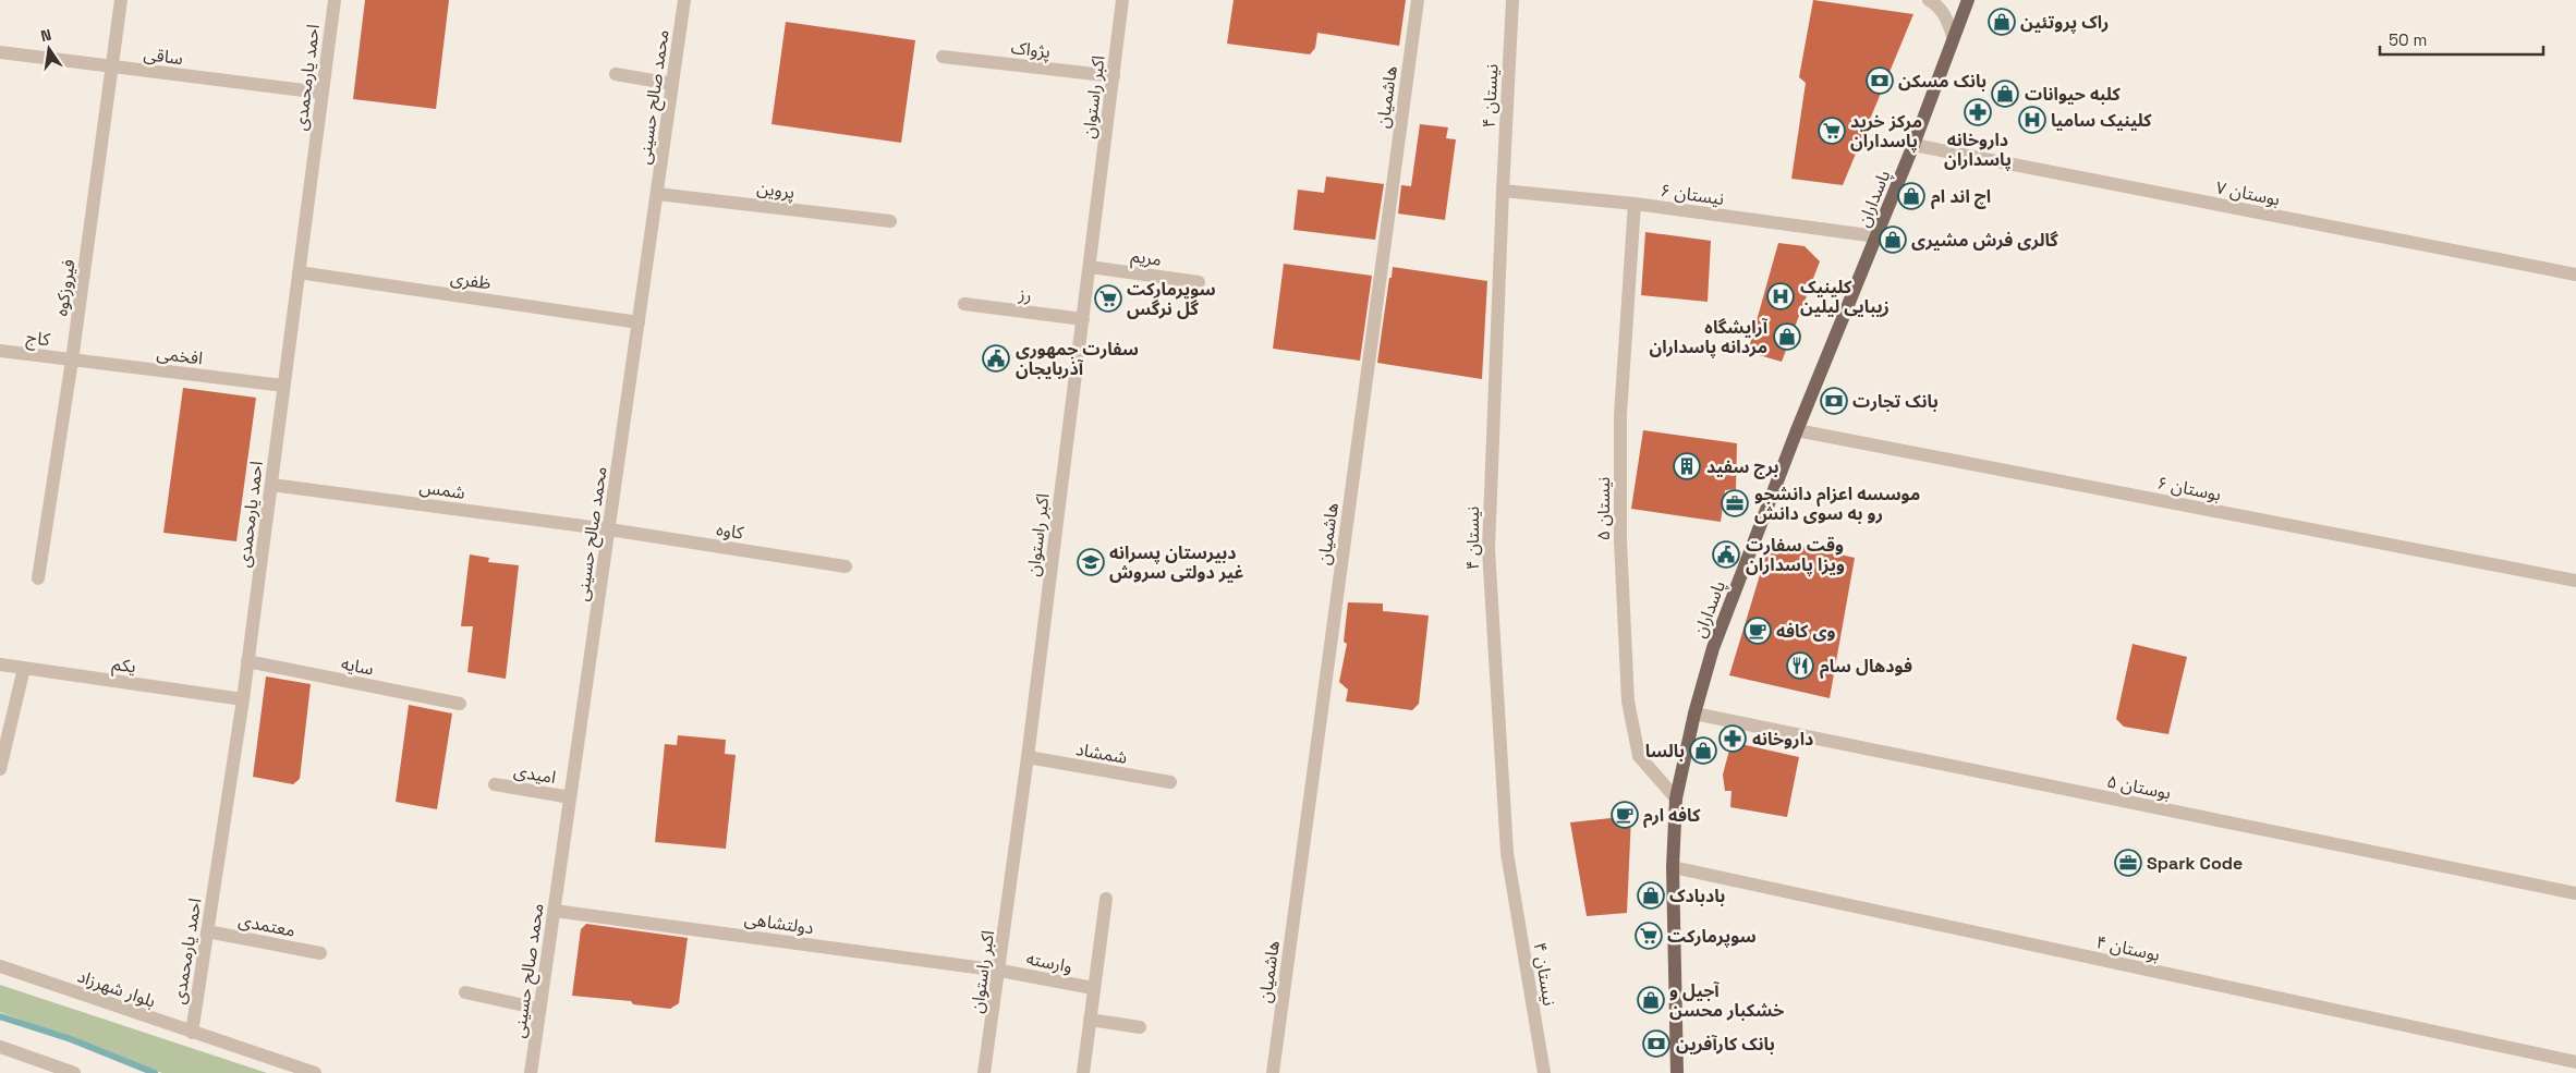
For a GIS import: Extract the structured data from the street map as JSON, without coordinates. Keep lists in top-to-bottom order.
{
  "streets": {
    "main road": ["پاسداران"],
    "street": [
      "پژواک",
      "ساقی",
      "احمد یارمحمدی",
      "نیستان ۴",
      "محمد صالح حسینی",
      "اکبر راستوان",
      "هاشمیان",
      "پروین",
      "بوستان ۷",
      "نیستان ۶",
      "مریم",
      "ظفری",
      "فیروزکوه",
      "رز",
      "کاج",
      "افخمی",
      "بوستان ۶",
      "شمس",
      "نیستان ۵",
      "کاوه",
      "یکم",
      "سایه",
      "شمشاد",
      "امیدی",
      "بوستان ۵",
      "دولتشاهی",
      "معتمدی",
      "بوستان ۴",
      "وارسته",
      "بلوار شهرزاد"
    ]
  },
  "crossings": [
    ["پژواک", "اکبر راستوان"],
    ["ساقی", "احمد یارمحمدی"],
    ["ساقی", "فیروزکوه"],
    ["احمد یارمحمدی", "ظفری"],
    ["احمد یارمحمدی", "افخمی"],
    ["احمد یارمحمدی", "شمس"],
    ["احمد یارمحمدی", "یکم"],
    ["احمد یارمحمدی", "سایه"],
    ["احمد یارمحمدی", "معتمدی"],
    ["احمد یارمحمدی", "بلوار شهرزاد"],
    ["نیستان ۴", "نیستان ۶"],
    ["محمد صالح حسینی", "پروین"],
    ["محمد صالح حسینی", "ظفری"],
    ["محمد صالح حسینی", "شمس"],
    ["محمد صالح حسینی", "کاوه"],
    ["محمد صالح حسینی", "امیدی"],
    ["محمد صالح حسینی", "دولتشاهی"],
    ["اکبر راستوان", "مریم"],
    ["اکبر راستوان", "رز"],
    ["اکبر راستوان", "شمشاد"],
    ["اکبر راستوان", "دولتشاهی"],
    ["اکبر راستوان", "وارسته"],
    ["بوستان ۷", "پاسداران"],
    ["نیستان ۶", "پاسداران"],
    ["نیستان ۶", "نیستان ۵"],
    ["پاسداران", "بوستان ۶"],
    ["پاسداران", "نیستان ۵"],
    ["پاسداران", "بوستان ۵"],
    ["پاسداران", "بوستان ۴"],
    ["فیروزکوه", "کاج"],
    ["فیروزکوه", "افخمی"],
    ["کاج", "افخمی"],
    ["شمس", "کاوه"],
    ["دولتشاهی", "وارسته"]
  ],
  "places": {
    "shop": [
      "راک پروتئین",
      "کلبه حیوانات",
      "اچ اند ام",
      "گالری فرش مشیری",
      "آرایشگاه مردانه پاسداران",
      "بالسا",
      "بادبادک",
      "آجیل و خشکبار محسن"
    ],
    "bank": ["بانک مسکن", "بانک تجارت", "بانک کارآفرین"],
    "pharmacy": ["داروخانه پاسداران", "داروخانه"],
    "hospital": ["کلینیک سامیا", "کلینیک زیبایی لیلین"],
    "supermarket": ["مرکز خرید پاسداران", "سوپرمارکت گل نرگس", "سوپرمارکت"],
    "public building": ["سفارت جمهوری آذربایجان", "وقت سفارت ویزا پاسداران"],
    "building": ["برج سفید"],
    "office": ["موسسه اعزام دانشجو رو به سوی دانش", "Spark Code"],
    "school or university": ["دبیرستان پسرانه غیر دولتی سروش"],
    "cafe": ["وی کافه", "کافه ارم"],
    "restaurant": ["فودهال سام"]
  },
  "scale_bar": "50 m",
  "north": "top"
}
